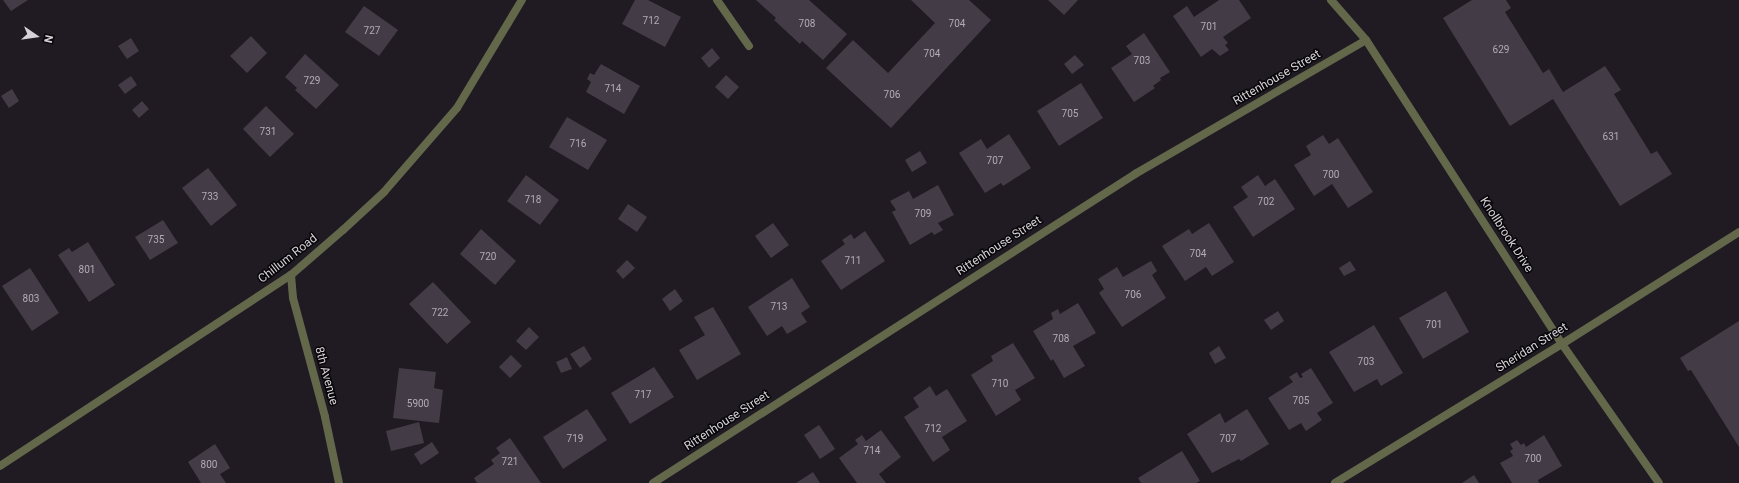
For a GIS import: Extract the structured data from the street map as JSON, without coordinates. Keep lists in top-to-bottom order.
{
  "streets": {
    "street": [
      "Rittenhouse Street",
      "Knollbrook Drive",
      "Chillum Road",
      "Sheridan Street",
      "8th Avenue"
    ]
  },
  "crossings": [
    ["Rittenhouse Street", "Knollbrook Drive"],
    ["Knollbrook Drive", "Sheridan Street"],
    ["Chillum Road", "8th Avenue"]
  ],
  "house_numbers": [
    "712",
    "708",
    "704",
    "701",
    "727",
    "629",
    "704",
    "703",
    "729",
    "714",
    "706",
    "705",
    "731",
    "631",
    "716",
    "707",
    "700",
    "733",
    "718",
    "702",
    "709",
    "735",
    "704",
    "720",
    "711",
    "801",
    "706",
    "803",
    "713",
    "722",
    "701",
    "708",
    "703",
    "710",
    "717",
    "705",
    "5900",
    "712",
    "719",
    "707",
    "714",
    "700",
    "721",
    "800"
  ],
  "north": "right"
}
